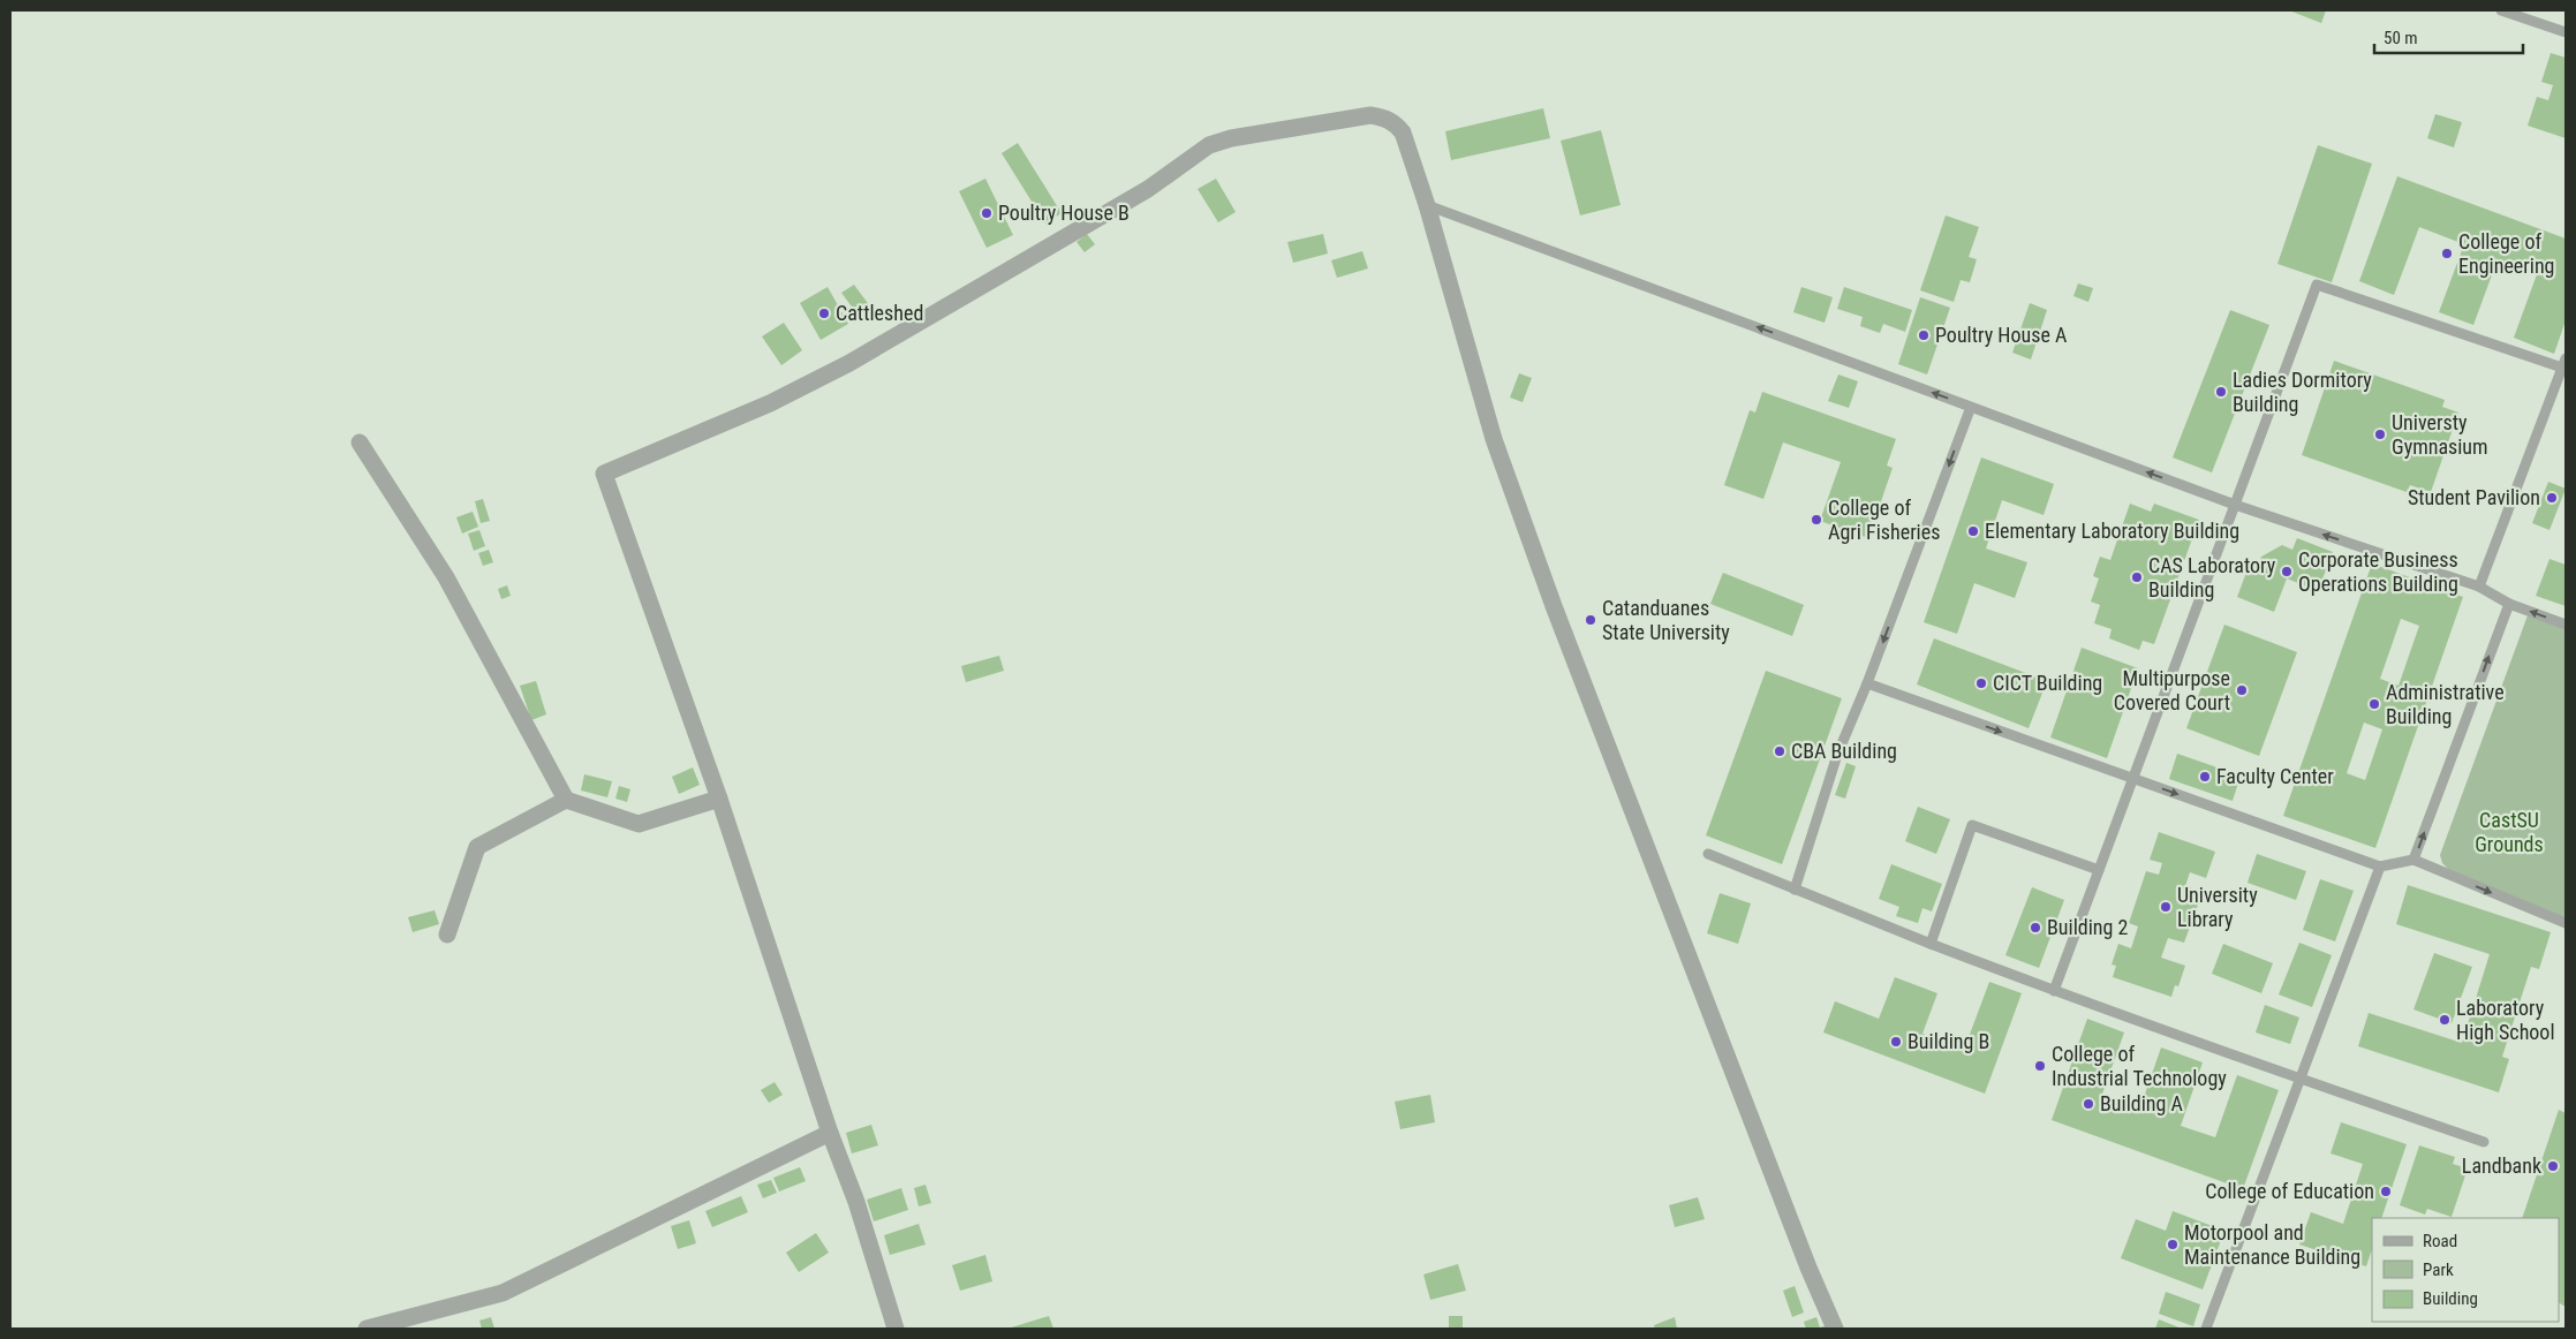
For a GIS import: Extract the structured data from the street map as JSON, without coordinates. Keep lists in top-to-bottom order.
{
  "parks": ["CastSU Grounds"],
  "places": [
    "Poultry House B",
    "College of Engineering",
    "Cattleshed",
    "Poultry House A",
    "Ladies Dormitory Building",
    "Universty Gymnasium",
    "Student Pavilion",
    "College of Agri Fisheries",
    "Elementary Laboratory Building",
    "Corporate Business Operations Building",
    "CAS Laboratory Building",
    "Catanduanes State University",
    "CICT Building",
    "Multipurpose Covered Court",
    "Administrative Building",
    "CBA Building",
    "Faculty Center",
    "University Library",
    "Building 2",
    "Laboratory High School",
    "Building B",
    "College of Industrial Technology",
    "Building A",
    "Landbank",
    "College of Education",
    "Motorpool and Maintenance Building"
  ],
  "legend": ["Road", "Park", "Building"],
  "scale_bar": "50 m"
}
